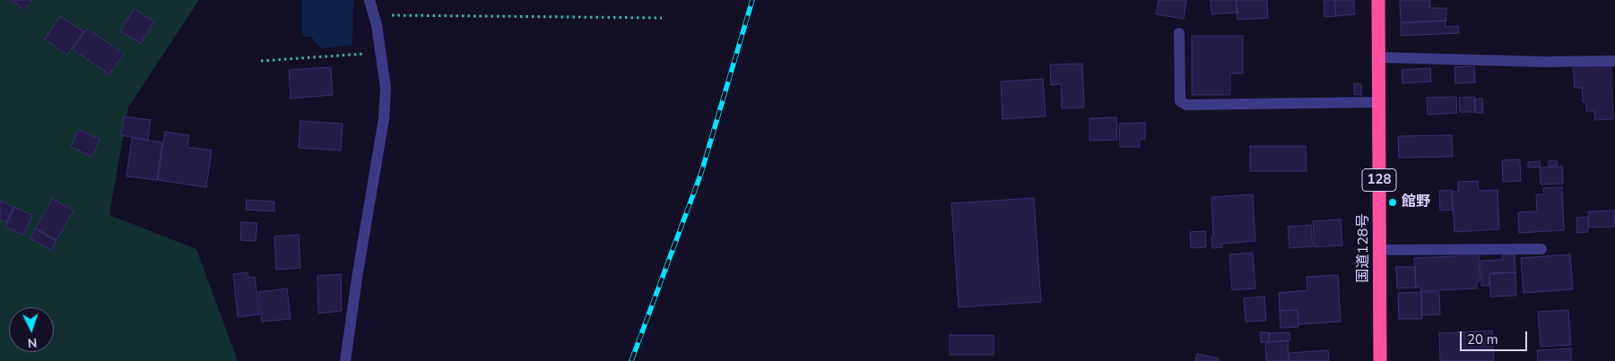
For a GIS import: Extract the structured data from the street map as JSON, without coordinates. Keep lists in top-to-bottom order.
{
  "streets": {
    "highway": ["128", "国道128号"]
  },
  "places": ["館野"],
  "scale_bar": "20 m",
  "north": "bottom"
}
